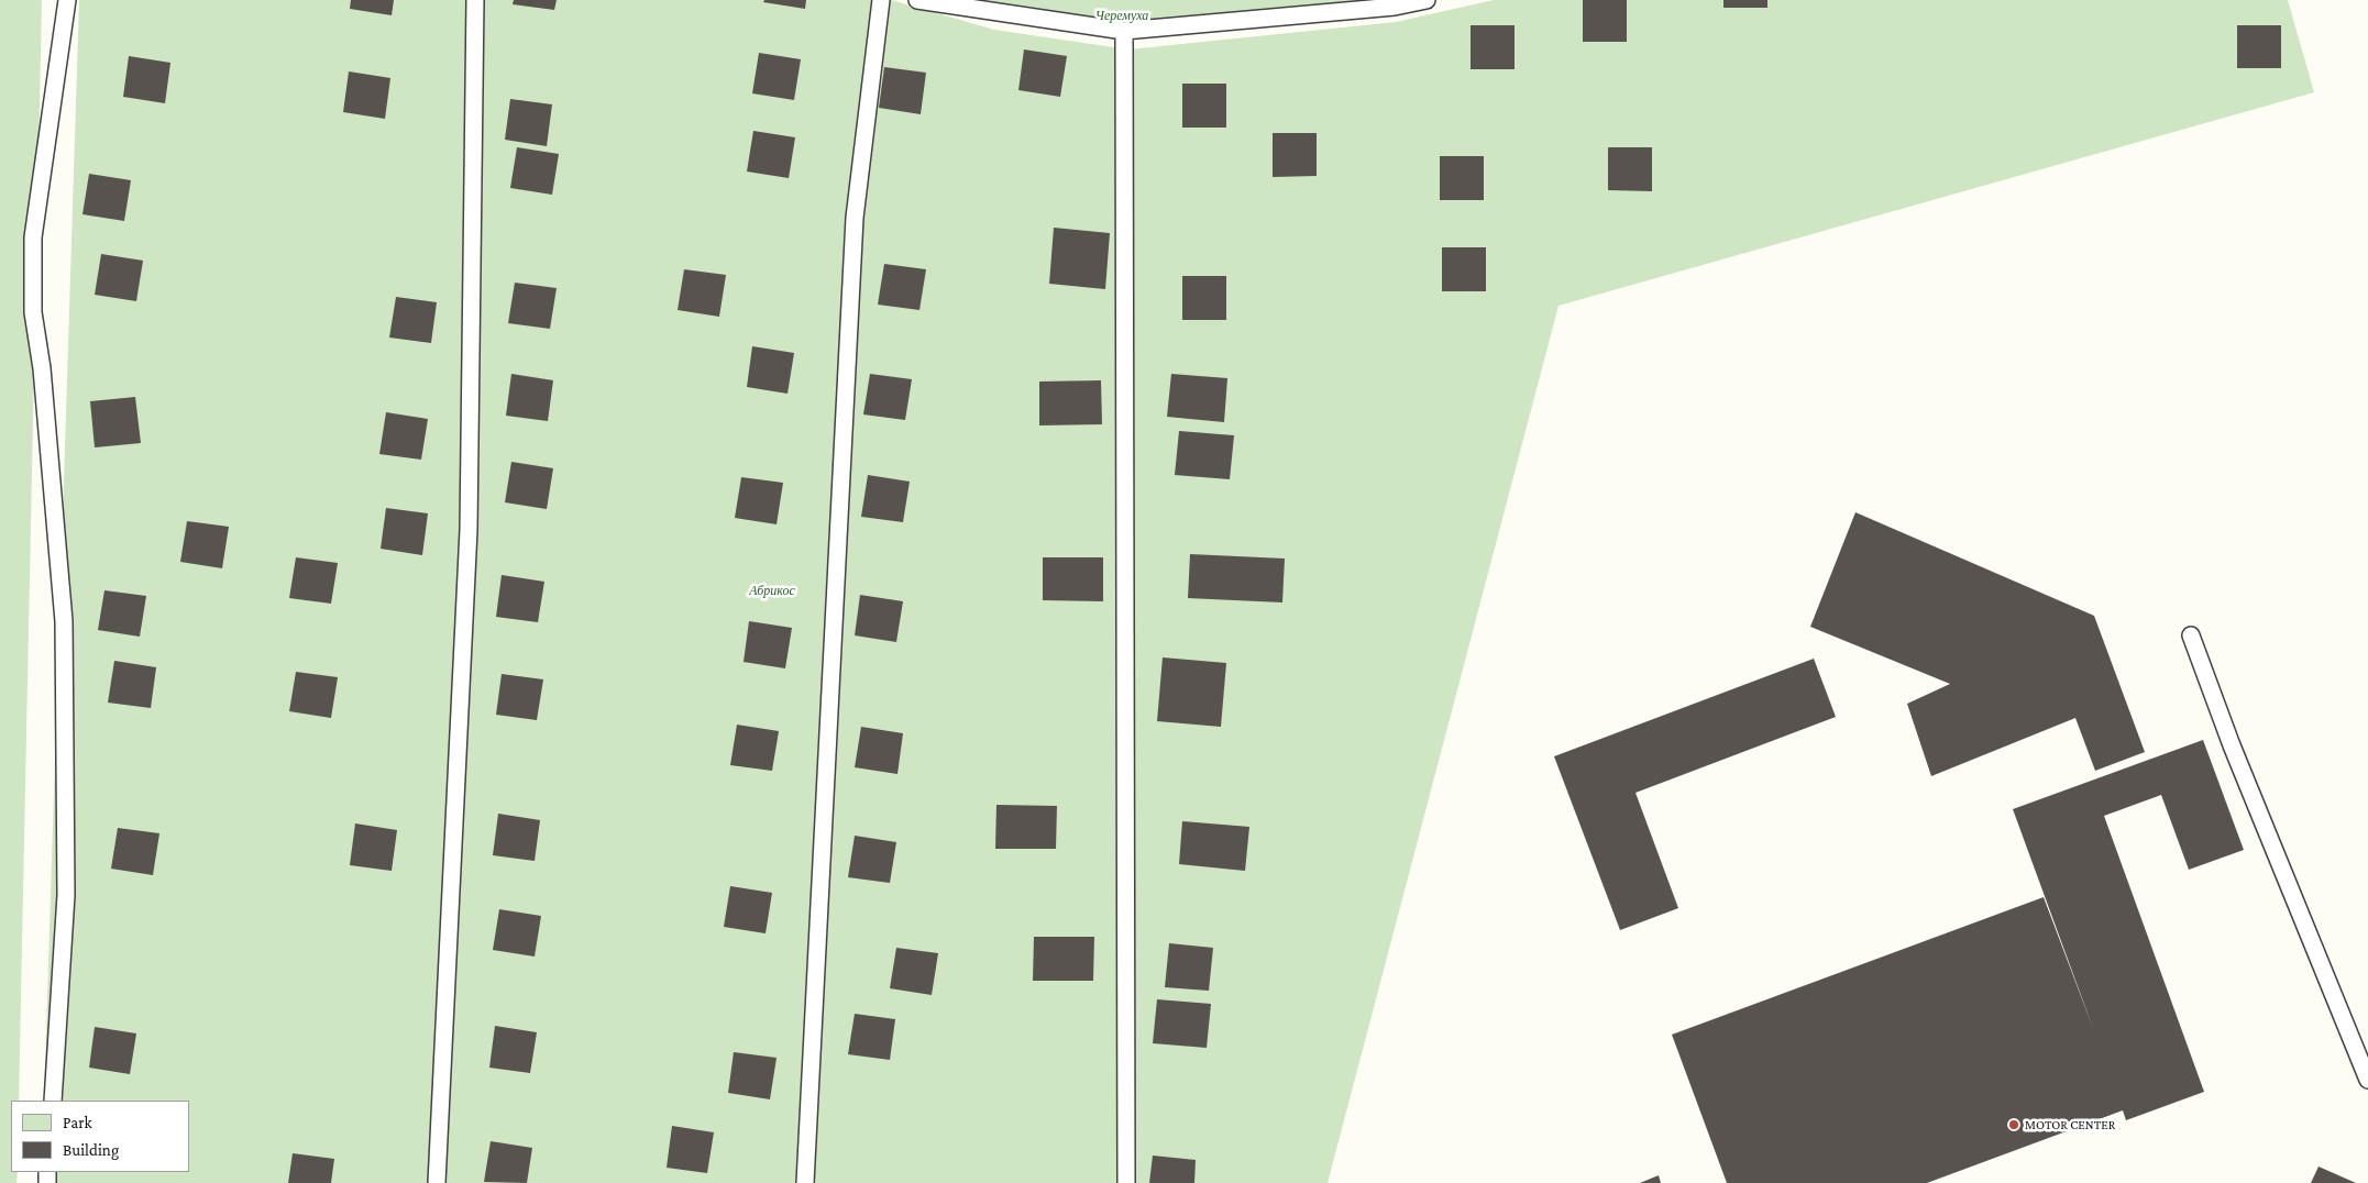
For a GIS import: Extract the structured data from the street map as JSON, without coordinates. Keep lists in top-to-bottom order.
{
  "parks": ["Черемуха", "Абрикос"],
  "places": ["MOTOR CENTER"],
  "legend": ["Park", "Building"]
}
